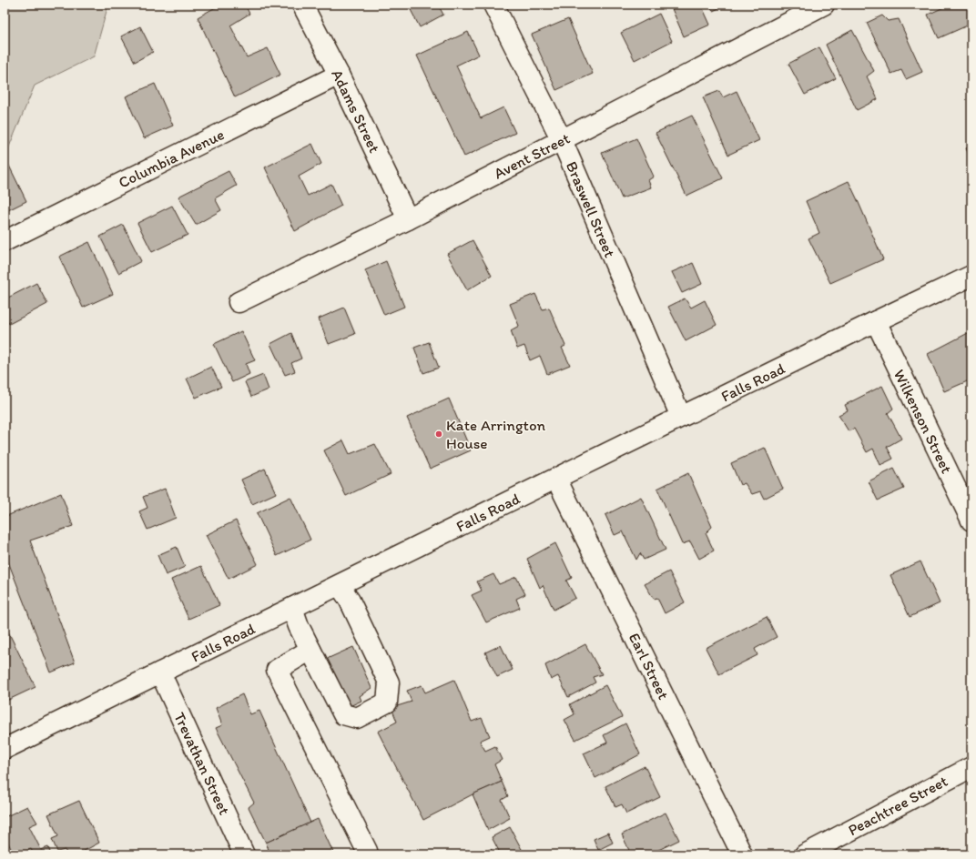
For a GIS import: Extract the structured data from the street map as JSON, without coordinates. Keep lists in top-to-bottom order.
{
  "streets": {
    "street": [
      "Adams Street",
      "Avent Street",
      "Columbia Avenue",
      "Braswell Street",
      "Falls Road",
      "Wilkenson Street",
      "Earl Street",
      "Trevathan Street",
      "Peachtree Street"
    ]
  },
  "crossings": [
    ["Adams Street", "Avent Street"],
    ["Adams Street", "Columbia Avenue"],
    ["Avent Street", "Braswell Street"],
    ["Braswell Street", "Falls Road"],
    ["Falls Road", "Wilkenson Street"],
    ["Falls Road", "Earl Street"],
    ["Falls Road", "Trevathan Street"]
  ],
  "places": ["Kate Arrington House"]
}
